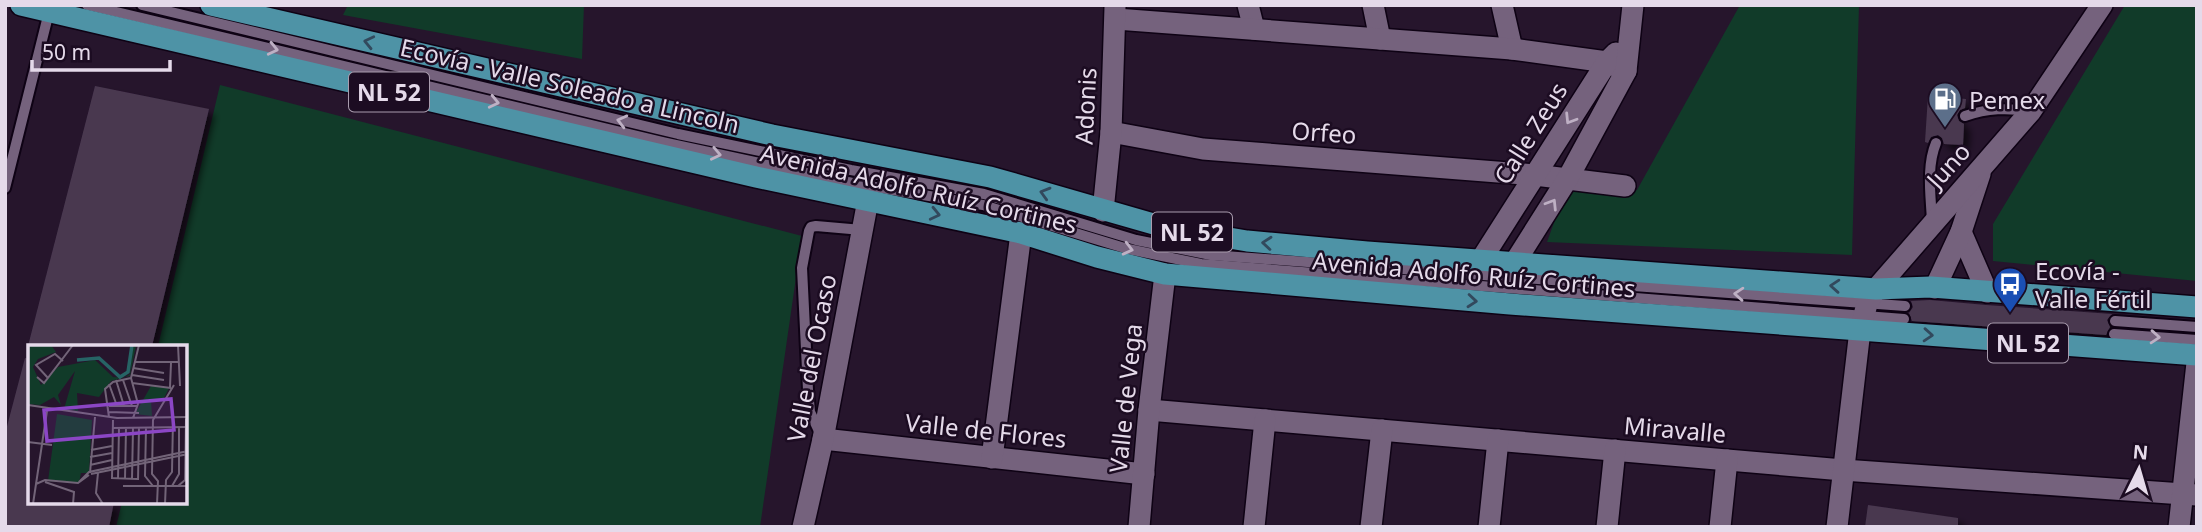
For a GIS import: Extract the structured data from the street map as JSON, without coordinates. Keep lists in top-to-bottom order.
{
  "streets": {
    "main road": ["NL 52", "Avenida Adolfo Ruíz Cortines"],
    "street": [
      "Adonis",
      "Orfeo",
      "Calle Zeus",
      "Juno",
      "Valle del Ocaso",
      "Valle de Vega",
      "Miravalle",
      "Valle de Flores"
    ],
    "lane": ["Ecovía - Valle Soleado a Lincoln"]
  },
  "crossings": [
    ["Ecovía - Valle Soleado a Lincoln", "Juno"],
    ["Ecovía - Valle Soleado a Lincoln", "Avenida Adolfo Ruíz Cortines"],
    ["Adonis", "Orfeo"],
    ["Adonis", "Avenida Adolfo Ruíz Cortines"],
    ["Orfeo", "Calle Zeus"],
    ["Calle Zeus", "Avenida Adolfo Ruíz Cortines"],
    ["Juno", "Avenida Adolfo Ruíz Cortines"],
    ["Avenida Adolfo Ruíz Cortines", "Valle del Ocaso"],
    ["Avenida Adolfo Ruíz Cortines", "Valle de Vega"],
    ["Valle del Ocaso", "Valle de Flores"],
    ["Valle de Vega", "Miravalle"],
    ["Valle de Vega", "Valle de Flores"]
  ],
  "places": {
    "fuel station": ["Pemex"],
    "bus stop": ["Ecovía - Valle Fértil"]
  },
  "scale_bar": "50 m",
  "north": "top"
}
